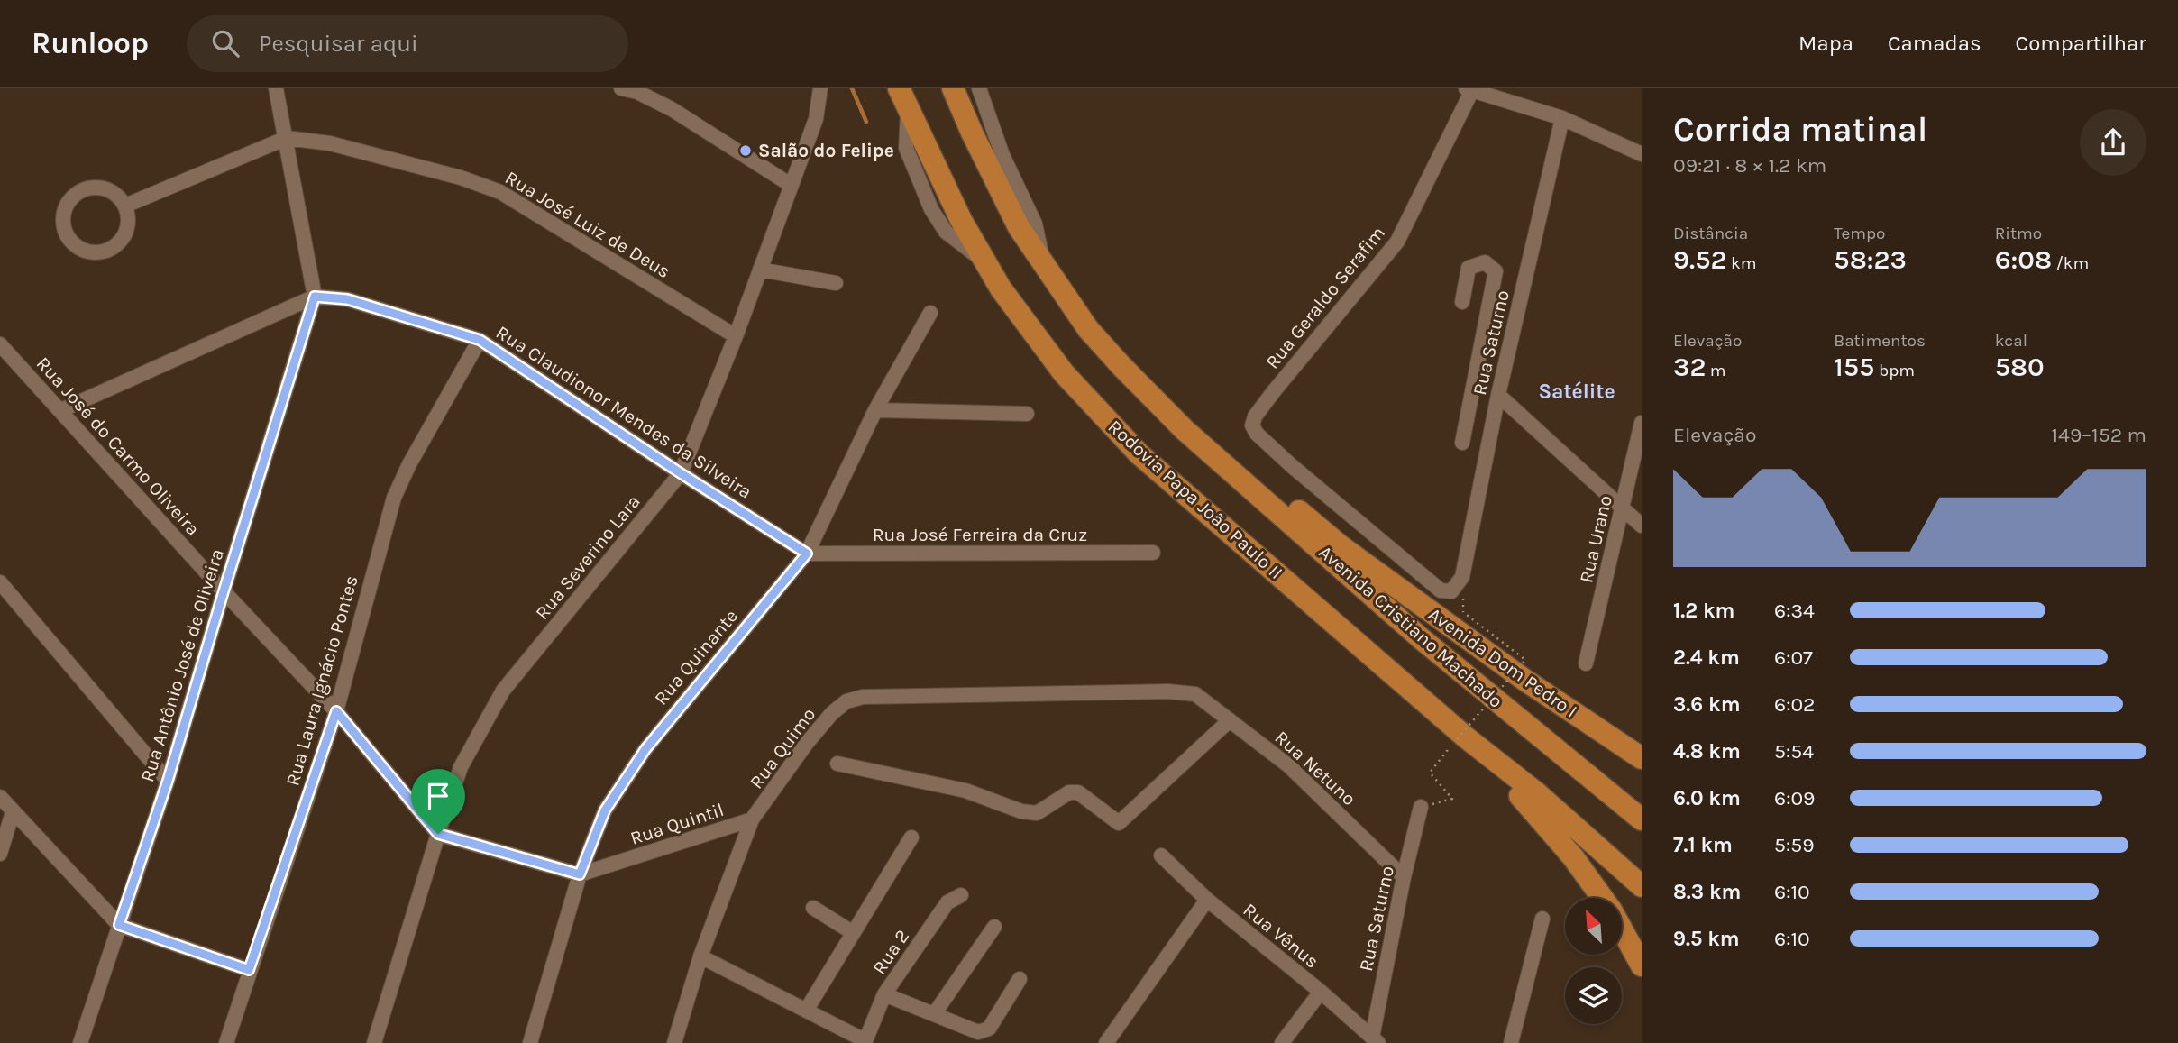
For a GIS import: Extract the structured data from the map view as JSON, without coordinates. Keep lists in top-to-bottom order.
{
  "streets": {
    "highway": ["Rodovia Papa João Paulo II", "Avenida Cristiano Machado", "Avenida Dom Pedro I"],
    "street": [
      "Rua José Luiz de Deus",
      "Rua Geraldo Serafim",
      "Rua Saturno",
      "Rua Claudionor Mendes da Silveira",
      "Rua José do Carmo Oliveira",
      "Rua José Ferreira da Cruz",
      "Rua Urano",
      "Rua Severino Lara",
      "Rua Quinante",
      "Rua Antônio José de Oliveira",
      "Rua Laura Ignácio Pontes",
      "Rua Quimo",
      "Rua Netuno",
      "Rua Quintil",
      "Rua Vênus",
      "Rua 2"
    ]
  },
  "crossings": [
    ["Rua José Luiz de Deus", "Rua Severino Lara"],
    ["Rua Geraldo Serafim", "Rua Saturno"],
    ["Rua Saturno", "Rua Netuno"],
    ["Rua Saturno", "Rua Vênus"],
    ["Rua Claudionor Mendes da Silveira", "Rua José do Carmo Oliveira"],
    ["Rua Claudionor Mendes da Silveira", "Rua José Ferreira da Cruz"],
    ["Rua Claudionor Mendes da Silveira", "Rua Severino Lara"],
    ["Rua Claudionor Mendes da Silveira", "Rua Quinante"],
    ["Rua Claudionor Mendes da Silveira", "Rua Antônio José de Oliveira"],
    ["Rua Claudionor Mendes da Silveira", "Rua Laura Ignácio Pontes"],
    ["Rua José do Carmo Oliveira", "Rua Antônio José de Oliveira"],
    ["Rua José do Carmo Oliveira", "Rua Laura Ignácio Pontes"],
    ["Rua José Ferreira da Cruz", "Rua Quinante"],
    ["Avenida Cristiano Machado", "Avenida Dom Pedro I"],
    ["Rua Quinante", "Rua Quintil"],
    ["Rua Quimo", "Rua Netuno"],
    ["Rua Quimo", "Rua Quintil"]
  ],
  "districts": ["Satélite"],
  "places": ["Salão do Felipe"],
  "north": "top left",
  "page": {
    "header": "Runloop",
    "search": "Pesquisar aqui",
    "nav": ["Mapa", "Camadas", "Compartilhar"],
    "heading": ["Corrida matinal", "09:21 · 8 × 1.2 km"],
    "stats": [
      ["Distância", "9.52 km"],
      ["Tempo", "58:23"],
      ["Ritmo", "6:08 /km"],
      ["Elevação", "32 m"],
      ["Batimentos", "155 bpm"],
      ["kcal", "580"]
    ],
    "chart": ["Elevação", "149–152 m"],
    "list": [
      {
        "name": "1.2 km",
        "note": "6:34"
      },
      {
        "name": "2.4 km",
        "note": "6:07"
      },
      {
        "name": "3.6 km",
        "note": "6:02"
      },
      {
        "name": "4.8 km",
        "note": "5:54"
      },
      {
        "name": "6.0 km",
        "note": "6:09"
      },
      {
        "name": "7.1 km",
        "note": "5:59"
      },
      {
        "name": "8.3 km",
        "note": "6:10"
      },
      {
        "name": "9.5 km",
        "note": "6:10"
      }
    ]
  }
}
